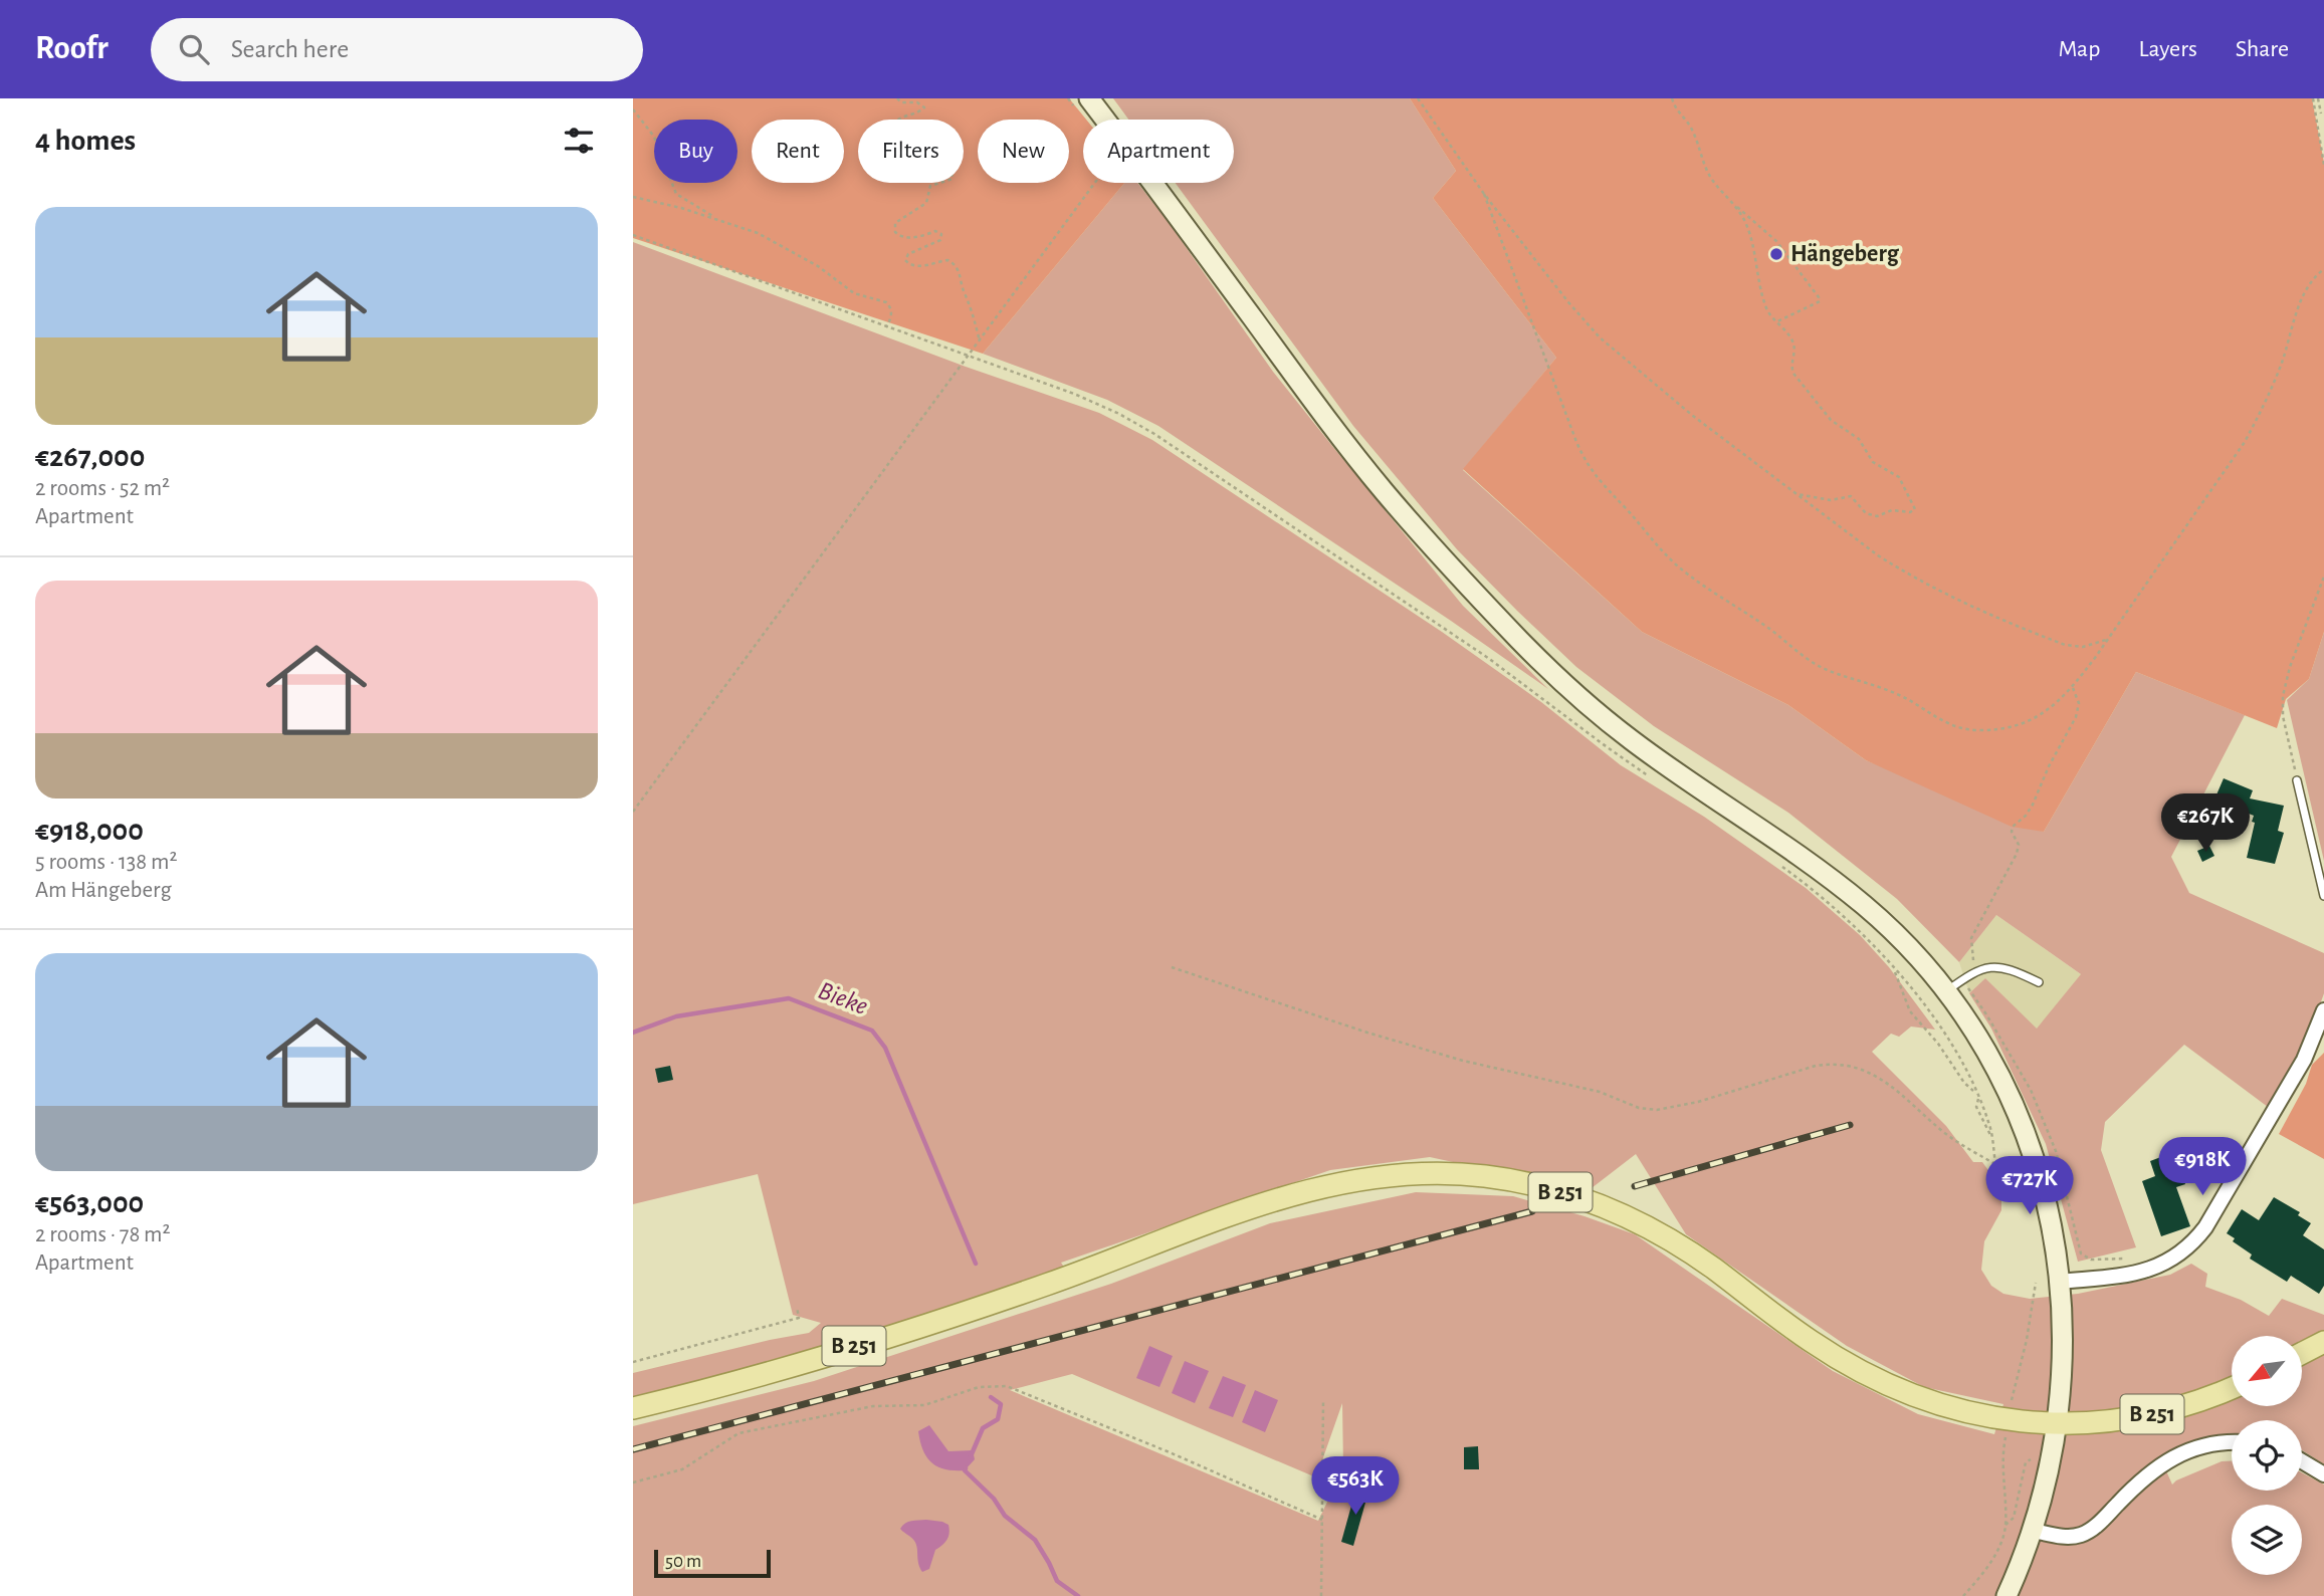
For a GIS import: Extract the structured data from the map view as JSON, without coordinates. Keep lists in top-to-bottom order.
{
  "streets": {
    "main road": ["B 251"]
  },
  "water": ["Bieke"],
  "places": ["Hängeberg"],
  "scale_bar": "50 m",
  "north": "bottom left",
  "page": {
    "header": "Roofr",
    "search": "Search here",
    "nav": ["Map", "Layers", "Share"],
    "heading": "4 homes",
    "chip": [
      "Buy",
      "Rent",
      "Filters",
      "New",
      "Apartment"
    ],
    "list": [
      {
        "name": "€267,000",
        "note": "2 rooms · 52 m² · Apartment"
      },
      {
        "name": "€918,000",
        "note": "5 rooms · 138 m² · Am Hängeberg"
      },
      {
        "name": "€563,000",
        "note": "2 rooms · 78 m² · Apartment"
      }
    ],
    "price": [
      "€267K",
      "€918K",
      "€727K",
      "€563K"
    ],
    "scale": "50 m"
  }
}
